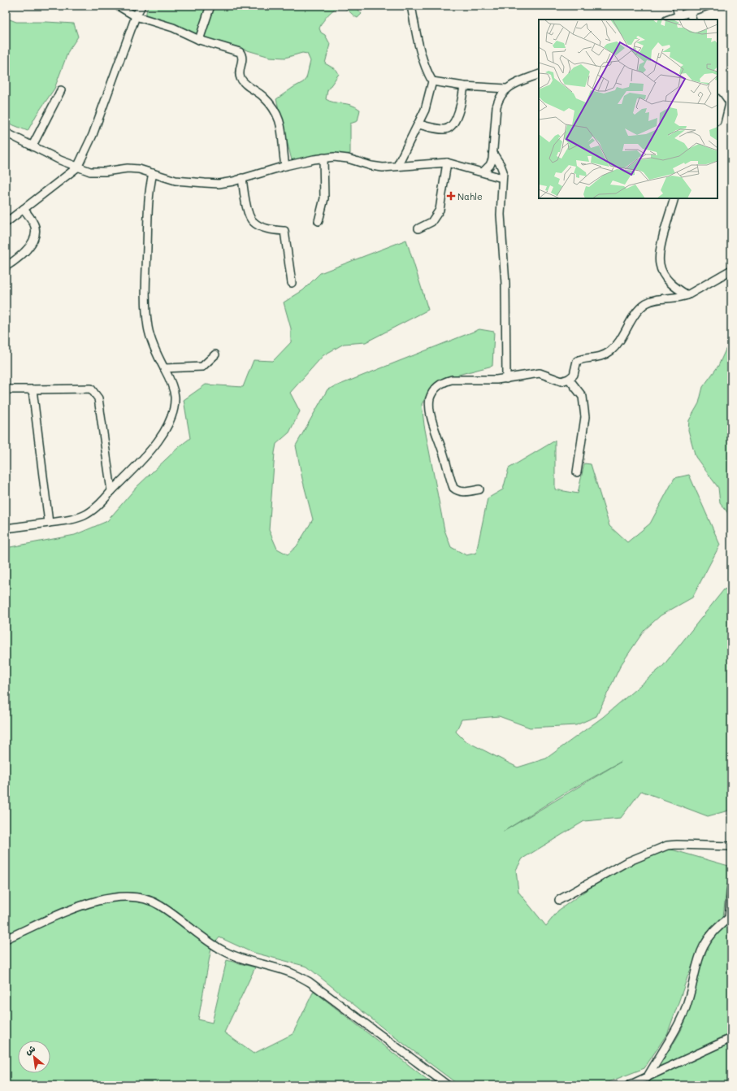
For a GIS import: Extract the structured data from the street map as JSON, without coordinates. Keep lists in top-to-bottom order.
{
  "places": {
    "health": ["Nahle"]
  },
  "north": "top left"
}
